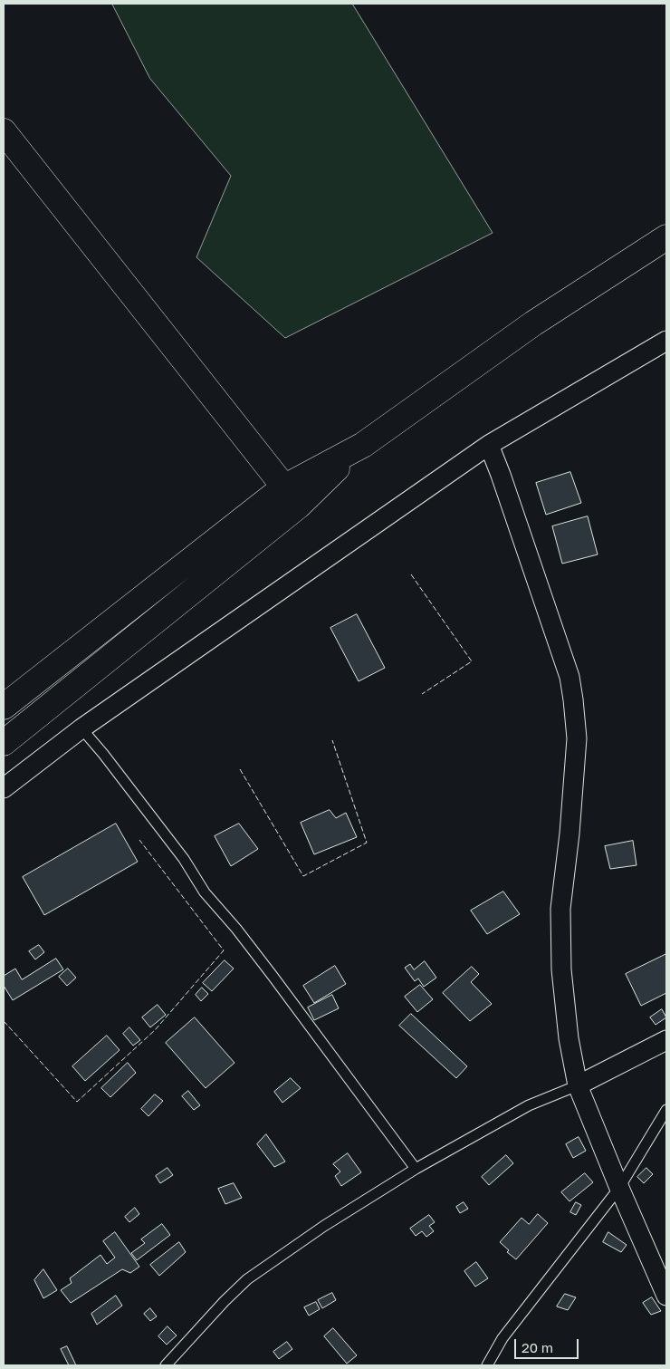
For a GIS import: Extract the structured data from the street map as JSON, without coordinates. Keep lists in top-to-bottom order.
{
  "scale_bar": "20 m"
}
